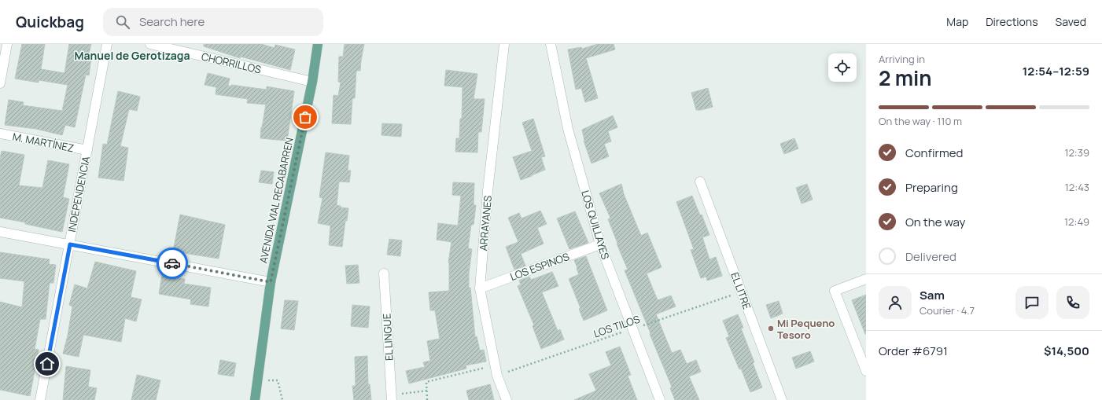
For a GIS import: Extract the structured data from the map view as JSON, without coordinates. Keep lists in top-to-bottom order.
{
  "streets": {
    "main road": ["AVENIDA VIAL RECABARREN"],
    "street": [
      "CHORRILLOS",
      "M. MARTÍNEZ",
      "INDEPENDENCIA",
      "ARRAYANES",
      "LOS QUILLAYES",
      "LOS ESPINOS",
      "EL LITRE",
      "EL LINGUE"
    ],
    "path": ["LOS TILOS"]
  },
  "crossings": [
    ["CHORRILLOS", "AVENIDA VIAL RECABARREN"],
    ["M. MARTÍNEZ", "INDEPENDENCIA"],
    ["ARRAYANES", "LOS ESPINOS"],
    ["ARRAYANES", "LOS TILOS"],
    ["LOS QUILLAYES", "LOS ESPINOS"],
    ["LOS QUILLAYES", "LOS TILOS"],
    ["EL LITRE", "LOS TILOS"]
  ],
  "districts": ["Manuel de Gerotizaga"],
  "places": ["Mi Pequeno Tesoro"],
  "page": {
    "header": "Quickbag",
    "search": "Search here",
    "nav": ["Map", "Directions", "Saved"],
    "heading": ["2 min", "Arriving in", "12:54–12:59"],
    "panel": [
      "Sam",
      "Courier · 4.7",
      "Order #6791",
      "$14,500"
    ],
    "bar": "On the way · 110 m",
    "list": [
      ["Confirmed", "12:39"],
      ["Preparing", "12:43"],
      ["On the way", "12:49"],
      "Delivered"
    ]
  }
}
